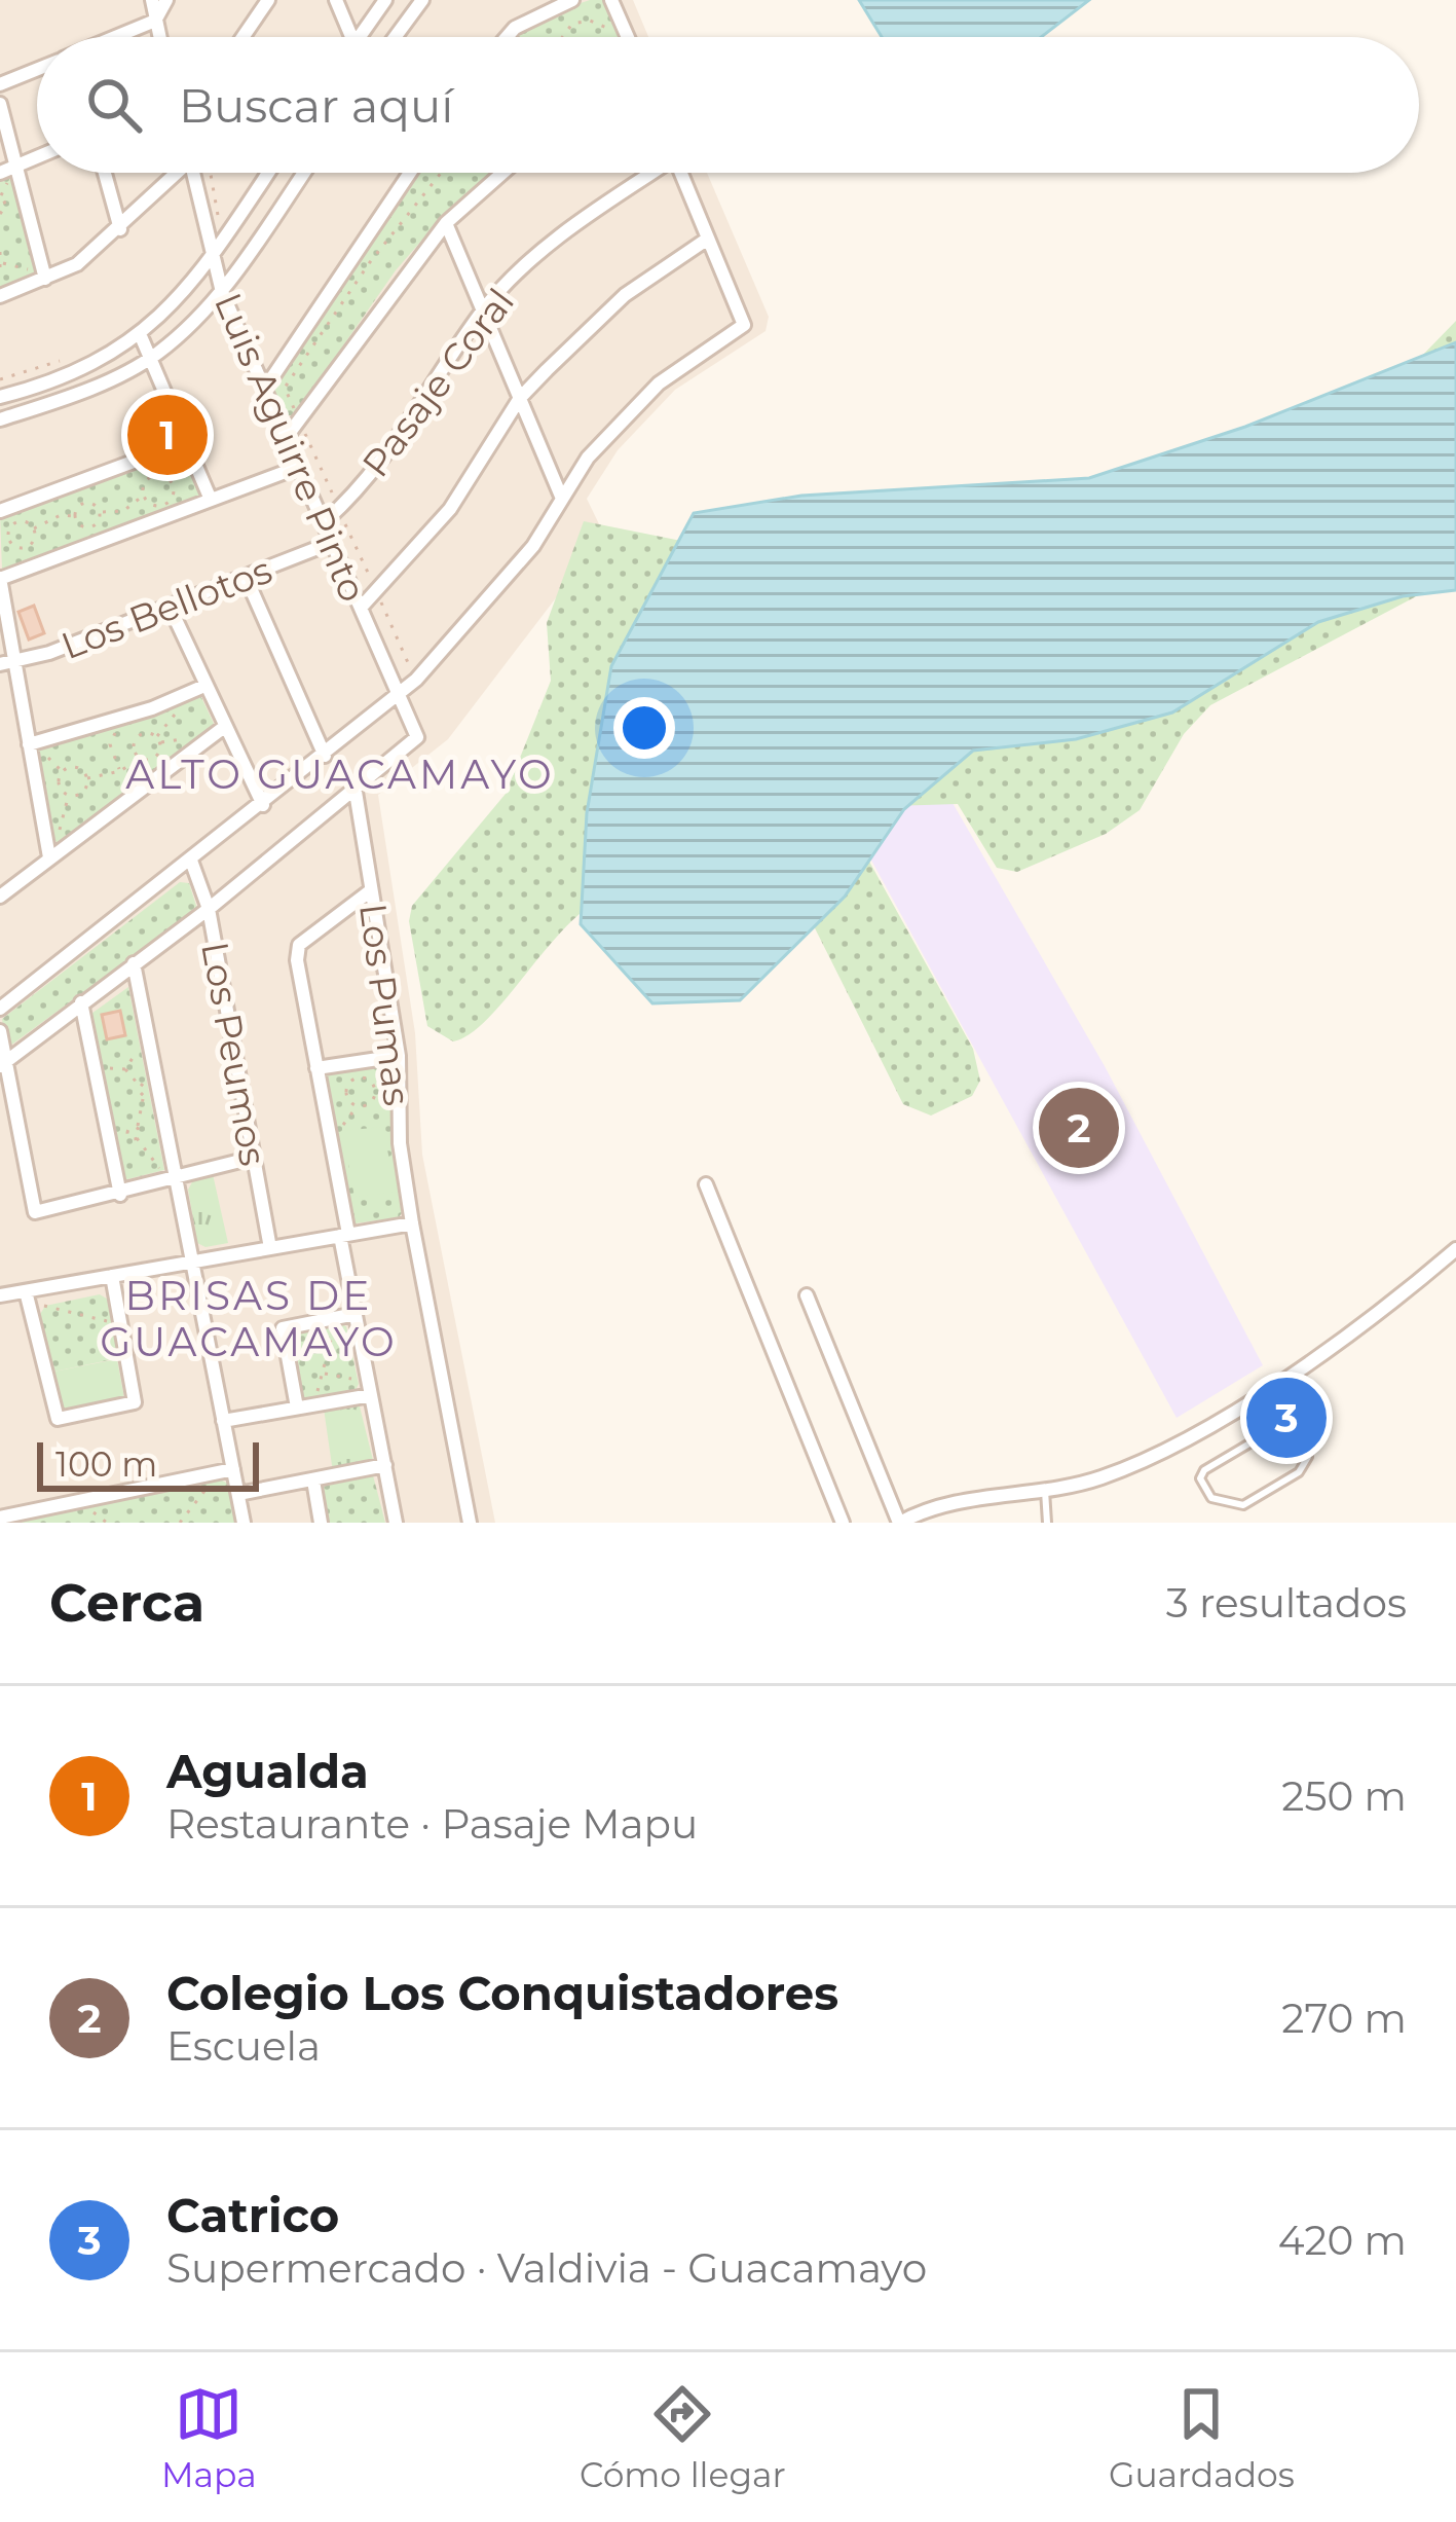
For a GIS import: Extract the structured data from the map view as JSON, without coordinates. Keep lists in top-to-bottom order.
{
  "streets": {
    "street": [
      "Pasaje Coral",
      "Luis Aguirre Pinto",
      "Los Bellotos",
      "Los Pumas",
      "Los Peumos"
    ]
  },
  "crossings": [
    ["Pasaje Coral", "Luis Aguirre Pinto"],
    ["Luis Aguirre Pinto", "Los Bellotos"],
    ["Luis Aguirre Pinto", "Los Pumas"]
  ],
  "districts": ["ALTO GUACAMAYO", "BRISAS DE GUACAMAYO"],
  "scale_bar": "100 m",
  "page": {
    "search": "Buscar aquí",
    "pins": ["1", "2", "3"],
    "scale": "100 m",
    "heading": ["Cerca", "3 resultados"],
    "list": [
      {
        "mark": "1",
        "name": "Agualda",
        "note": "Restaurante · Pasaje Mapu",
        "value": "250 m"
      },
      {
        "mark": "2",
        "name": "Colegio Los Conquistadores",
        "note": "Escuela",
        "value": "270 m"
      },
      {
        "mark": "3",
        "name": "Catrico",
        "note": "Supermercado · Valdivia - Guacamayo",
        "value": "420 m"
      }
    ],
    "nav": ["Mapa", "Cómo llegar", "Guardados"]
  }
}
